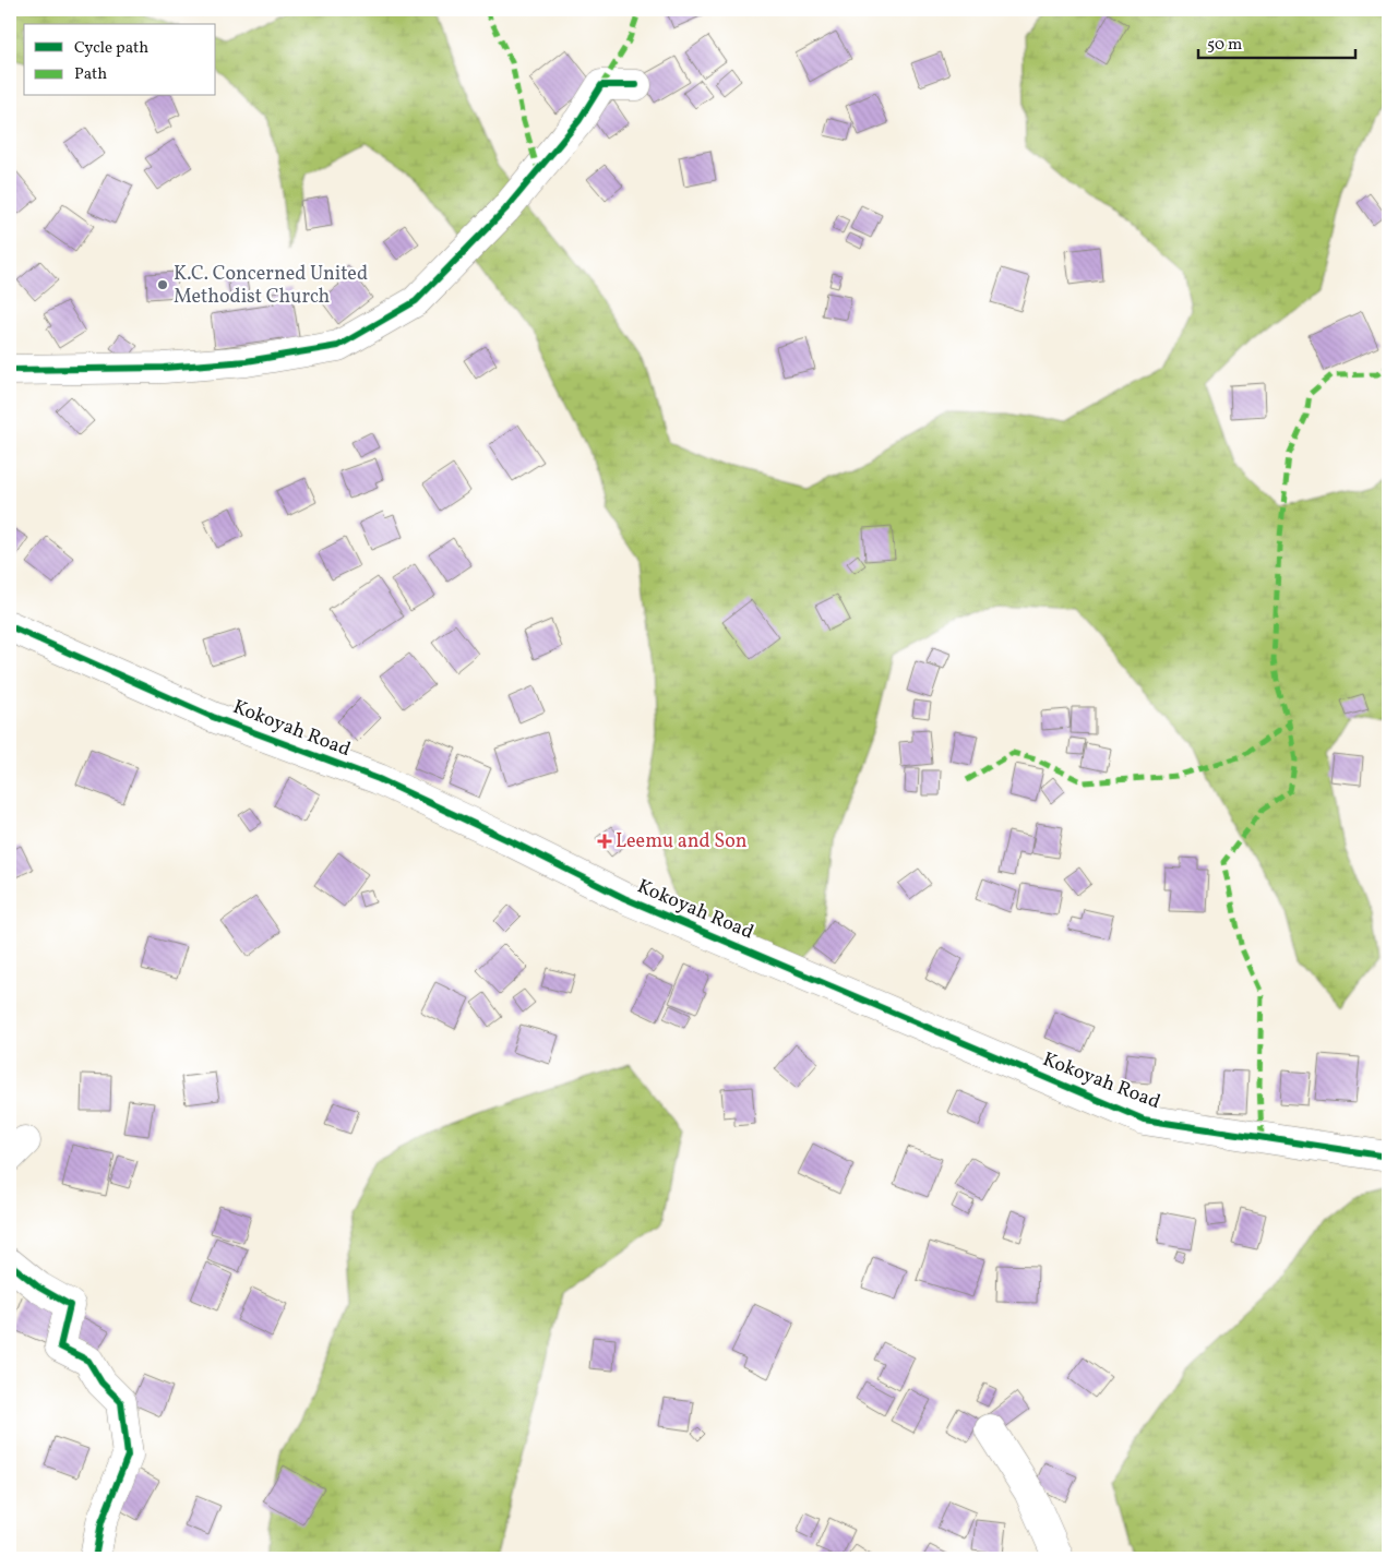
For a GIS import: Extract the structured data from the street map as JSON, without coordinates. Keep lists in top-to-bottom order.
{
  "streets": {
    "street": ["Kokoyah Road"]
  },
  "places": {
    "other": ["K.C. Concerned United Methodist Church"],
    "health": ["Leemu and Son"]
  },
  "legend": ["Cycle path", "Path"],
  "scale_bar": "50 m"
}
